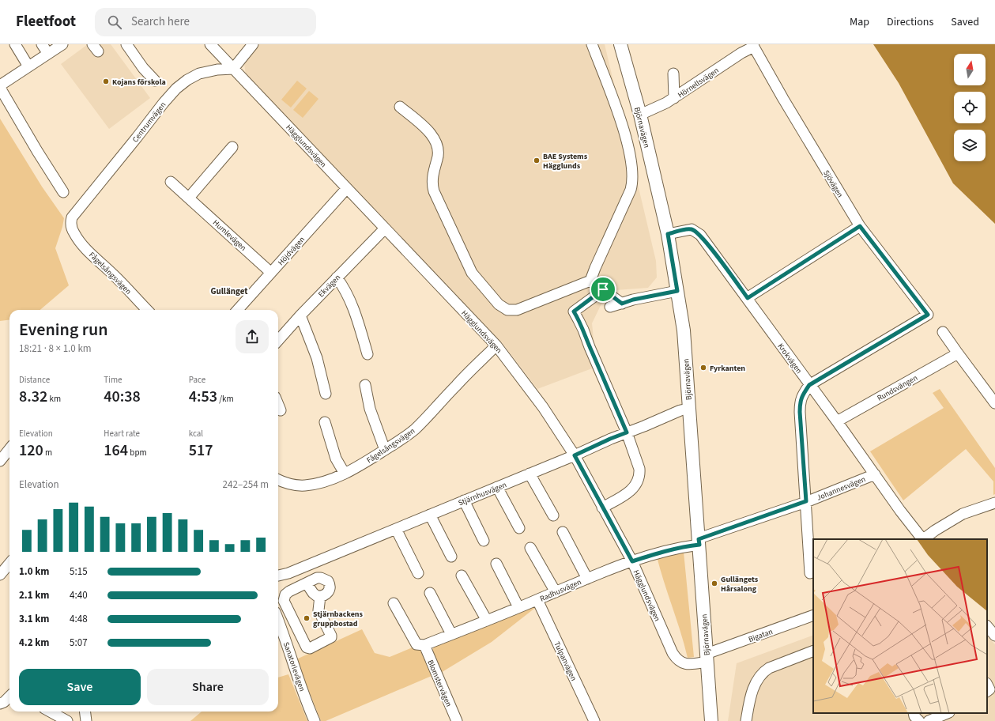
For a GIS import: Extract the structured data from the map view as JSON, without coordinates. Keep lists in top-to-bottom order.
{
  "streets": {
    "main road": ["Björnavägen"],
    "street": [
      "Hörnellsvägen",
      "Centrumvägen",
      "Hägglundsvägen",
      "Sjövägen",
      "Humlevägen",
      "Höjdvägen",
      "Fågelsångsvägen",
      "Ekvägen",
      "Krokvägen",
      "Rundsvängen",
      "Johannesvägen",
      "Stjärnhusvägen",
      "Radhusvägen",
      "Bigatan",
      "Tulpanvägen",
      "Sanatorievägen",
      "Blomstervägen"
    ]
  },
  "crossings": [
    ["Hörnellsvägen", "Björnavägen"],
    ["Hörnellsvägen", "Sjövägen"],
    ["Centrumvägen", "Hägglundsvägen"],
    ["Centrumvägen", "Fågelsångsvägen"],
    ["Björnavägen", "Hägglundsvägen"],
    ["Björnavägen", "Krokvägen"],
    ["Björnavägen", "Johannesvägen"],
    ["Björnavägen", "Stjärnhusvägen"],
    ["Björnavägen", "Radhusvägen"],
    ["Björnavägen", "Bigatan"],
    ["Hägglundsvägen", "Höjdvägen"],
    ["Hägglundsvägen", "Fågelsångsvägen"],
    ["Hägglundsvägen", "Ekvägen"],
    ["Hägglundsvägen", "Stjärnhusvägen"],
    ["Hägglundsvägen", "Radhusvägen"],
    ["Hägglundsvägen", "Bigatan"],
    ["Sjövägen", "Krokvägen"],
    ["Humlevägen", "Höjdvägen"],
    ["Krokvägen", "Rundsvängen"],
    ["Krokvägen", "Johannesvägen"],
    ["Johannesvägen", "Radhusvägen"],
    ["Radhusvägen", "Tulpanvägen"],
    ["Radhusvägen", "Blomstervägen"]
  ],
  "districts": ["Gullänget"],
  "places": [
    "Kojans förskola",
    "BAE Systems Hägglunds",
    "Fyrkanten",
    "Gullängets Hårsalong",
    "Stjärnbackens gruppbostad"
  ],
  "north": "top",
  "page": {
    "header": "Fleetfoot",
    "search": "Search here",
    "nav": ["Map", "Directions", "Saved"],
    "heading": ["Evening run", "18:21 · 8 × 1.0 km"],
    "stats": [
      ["Distance", "8.32 km"],
      ["Time", "40:38"],
      ["Pace", "4:53 /km"],
      ["Elevation", "120 m"],
      ["Heart rate", "164 bpm"],
      ["kcal", "517"]
    ],
    "chart": ["Elevation", "242–254 m"],
    "list": [
      {
        "name": "1.0 km",
        "note": "5:15"
      },
      {
        "name": "2.1 km",
        "note": "4:40"
      },
      {
        "name": "3.1 km",
        "note": "4:48"
      },
      {
        "name": "4.2 km",
        "note": "5:07"
      }
    ],
    "buttons": ["Save", "Share"]
  }
}
